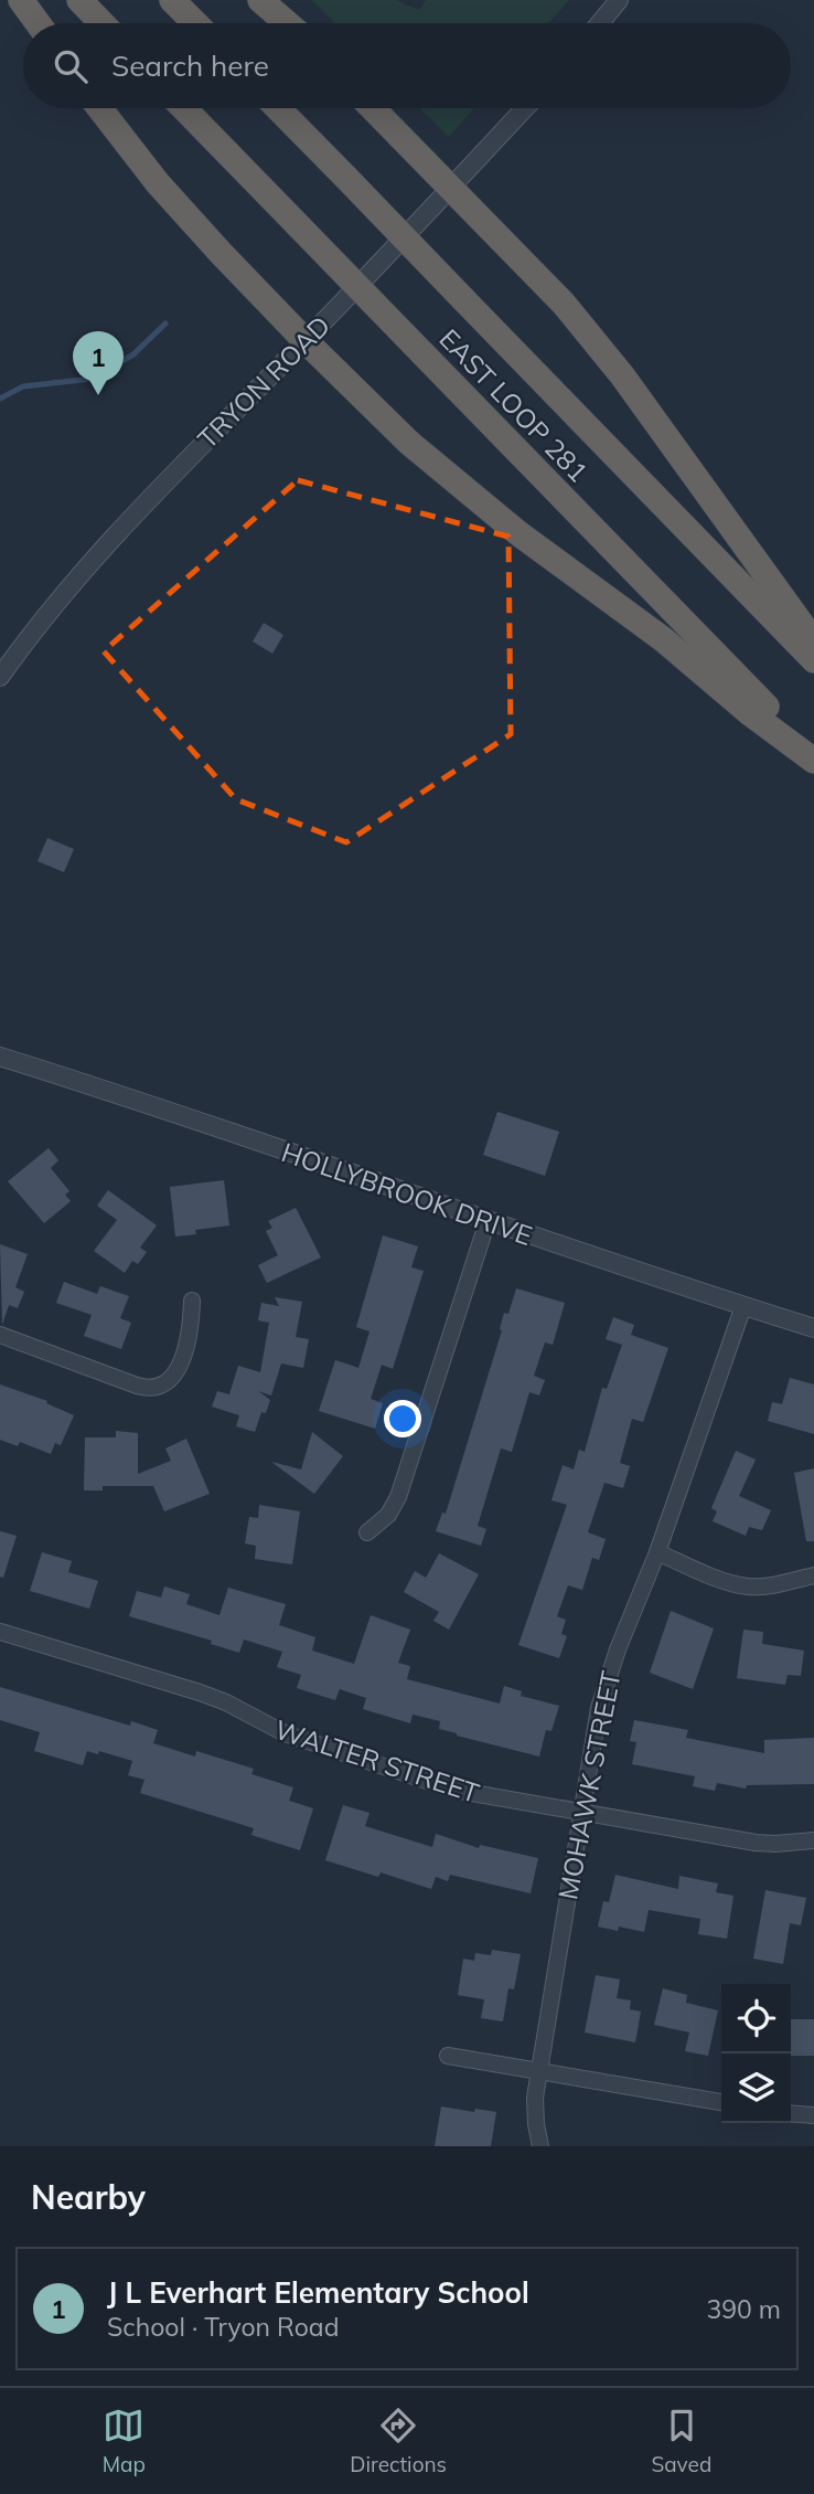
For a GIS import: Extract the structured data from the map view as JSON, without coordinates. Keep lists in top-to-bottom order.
{
  "streets": {
    "highway": ["EAST LOOP 281"],
    "street": [
      "TRYON ROAD",
      "HOLLYBROOK DRIVE",
      "WALTER STREET",
      "MOHAWK STREET"
    ]
  },
  "crossings": [
    ["HOLLYBROOK DRIVE", "MOHAWK STREET"],
    ["WALTER STREET", "MOHAWK STREET"]
  ],
  "page": {
    "search": "Search here",
    "pins": "1",
    "heading": "Nearby",
    "list": [
      {
        "mark": "1",
        "name": "J L Everhart Elementary School",
        "note": "School · Tryon Road",
        "value": "390 m"
      }
    ],
    "nav": ["Map", "Directions", "Saved"]
  }
}
